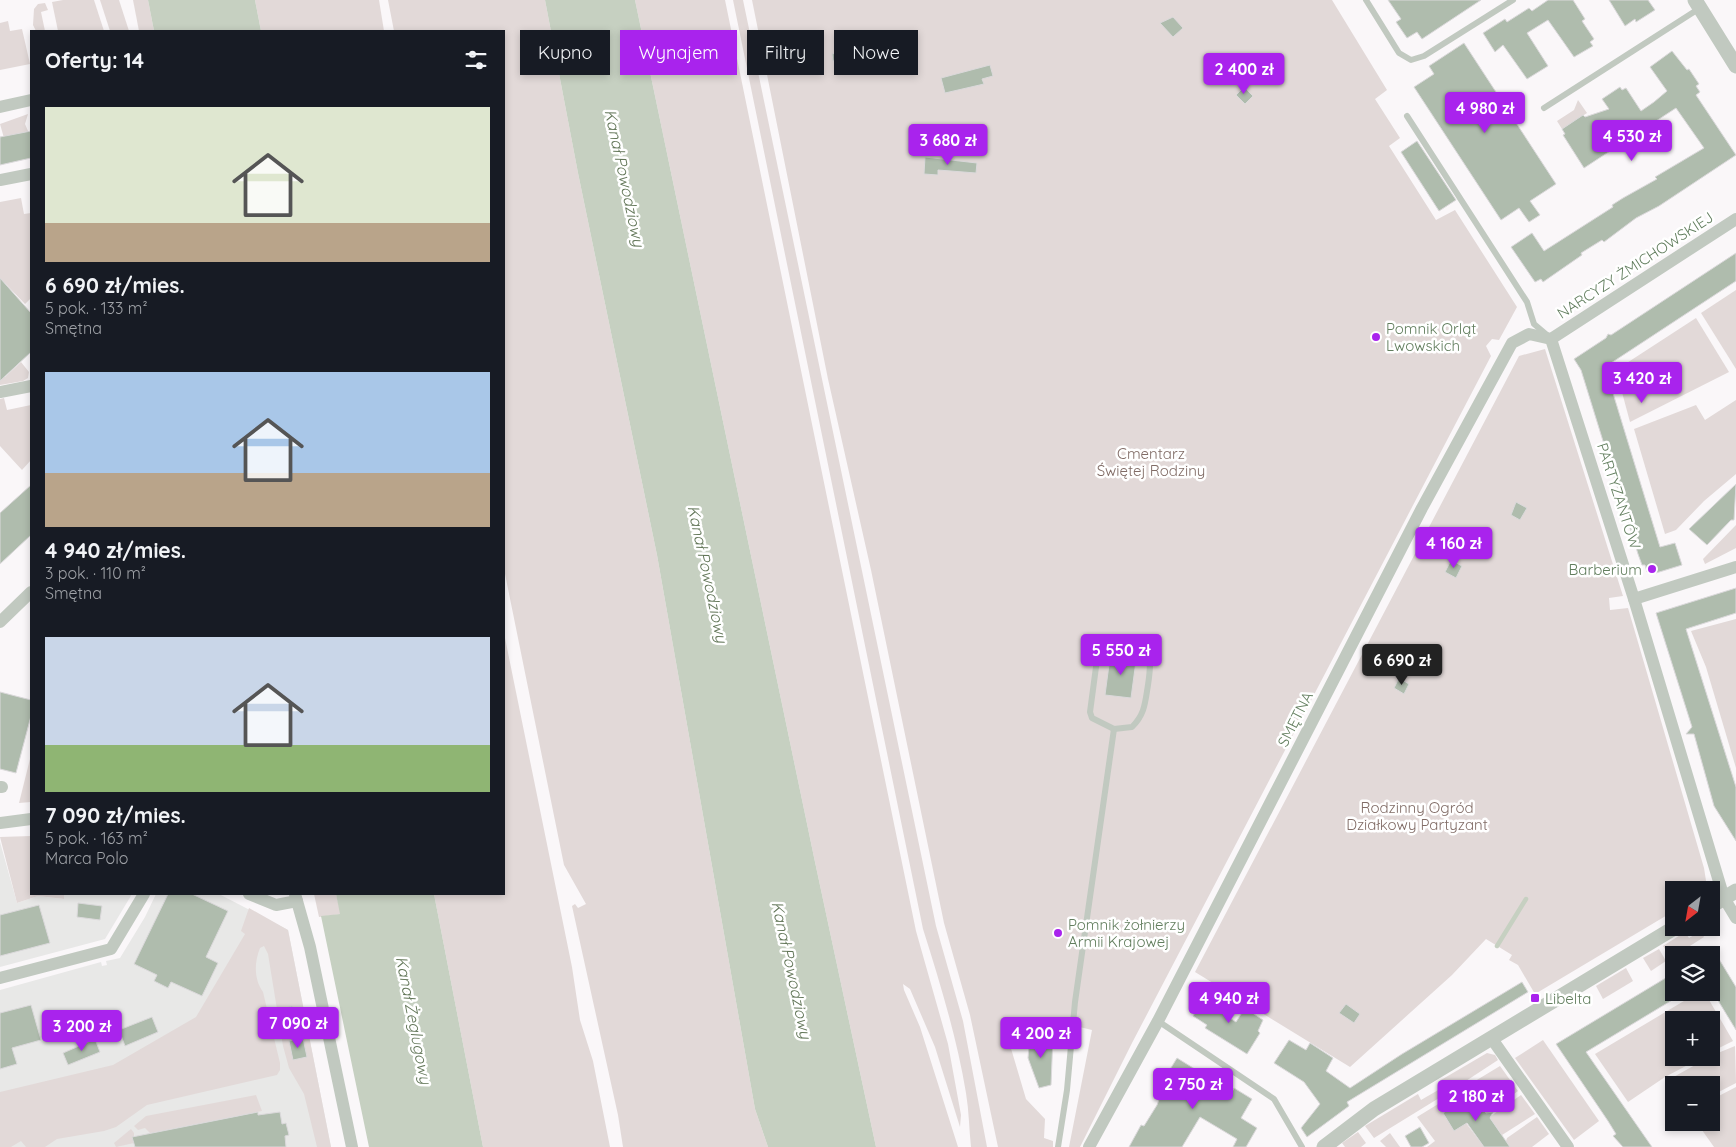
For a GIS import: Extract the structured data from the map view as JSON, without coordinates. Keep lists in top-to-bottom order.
{
  "streets": {
    "street": ["NARCYZY ŻMICHOWSKIEJ", "PARTYZANTÓW", "SMĘTNA"]
  },
  "crossings": [
    ["NARCYZY ŻMICHOWSKIEJ", "PARTYZANTÓW"],
    ["NARCYZY ŻMICHOWSKIEJ", "SMĘTNA"],
    ["PARTYZANTÓW", "SMĘTNA"]
  ],
  "water": ["Kanał Powodziowy", "Kanał Żeglugowy"],
  "parks": ["Cmentarz Świętej Rodziny", "Rodzinny Ogród Działkowy Partyzant"],
  "places": {
    "other": ["Pomnik Orląt Lwowskich", "Barberium", "Pomnik żołnierzy Armii Krajowej"],
    "transit": ["Libelta"]
  },
  "north": "bottom left",
  "page": {
    "chip": [
      "Kupno",
      "Wynajem",
      "Filtry",
      "Nowe"
    ],
    "heading": "Oferty: 14",
    "price": [
      "2 400 zł",
      "4 980 zł",
      "4 530 zł",
      "3 680 zł",
      "3 420 zł",
      "4 160 zł",
      "5 550 zł",
      "6 690 zł",
      "4 940 zł",
      "7 090 zł",
      "3 200 zł",
      "4 200 zł",
      "2 750 zł",
      "2 180 zł"
    ],
    "list": [
      {
        "name": "6 690 zł/mies.",
        "note": "5 pok. · 133 m² · Smętna"
      },
      {
        "name": "4 940 zł/mies.",
        "note": "3 pok. · 110 m² · Smętna"
      },
      {
        "name": "7 090 zł/mies.",
        "note": "5 pok. · 163 m² · Marca Polo"
      }
    ],
    "map_buttons": ["+", "−"]
  }
}
